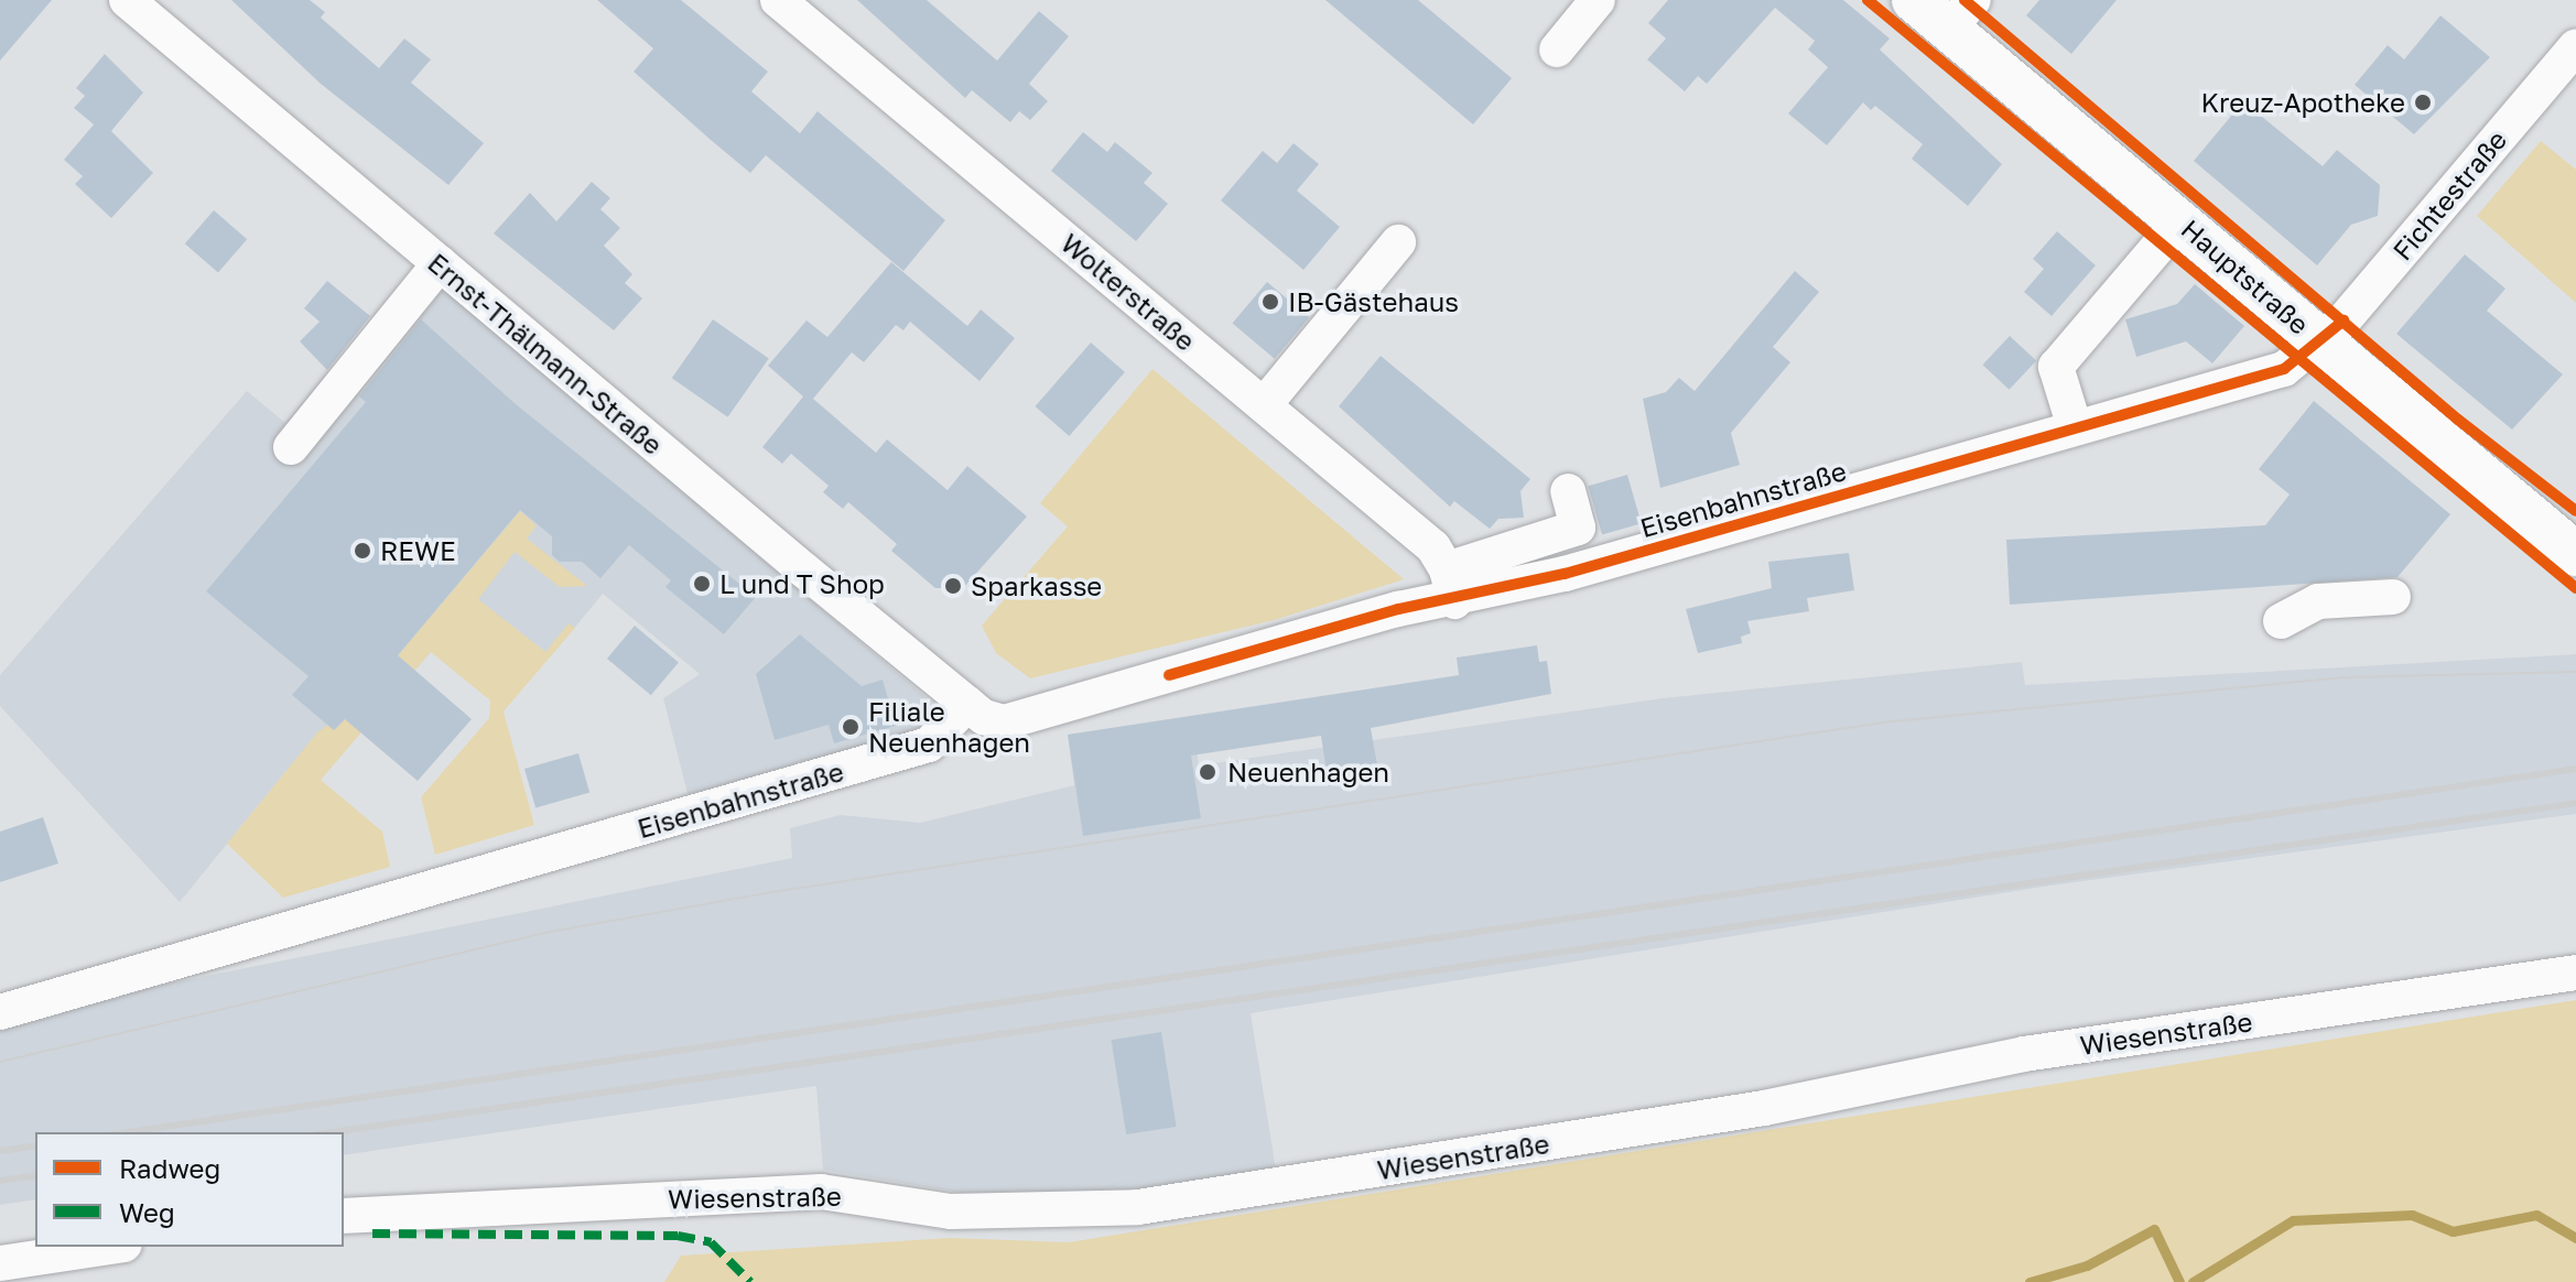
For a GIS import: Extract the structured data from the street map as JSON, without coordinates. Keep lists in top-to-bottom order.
{
  "streets": {
    "main road": ["Hauptstraße"],
    "street": [
      "Fichtestraße",
      "Wolterstraße",
      "Ernst-Thälmann-Straße",
      "Eisenbahnstraße",
      "Wiesenstraße"
    ]
  },
  "crossings": [
    ["Fichtestraße", "Hauptstraße"],
    ["Fichtestraße", "Eisenbahnstraße"],
    ["Hauptstraße", "Eisenbahnstraße"],
    ["Wolterstraße", "Eisenbahnstraße"],
    ["Ernst-Thälmann-Straße", "Eisenbahnstraße"]
  ],
  "places": [
    "Kreuz-Apotheke",
    "IB-Gästehaus",
    "REWE",
    "L und T Shop",
    "Sparkasse",
    "Filiale Neuenhagen",
    "Neuenhagen"
  ],
  "legend": ["Radweg", "Weg"]
}
